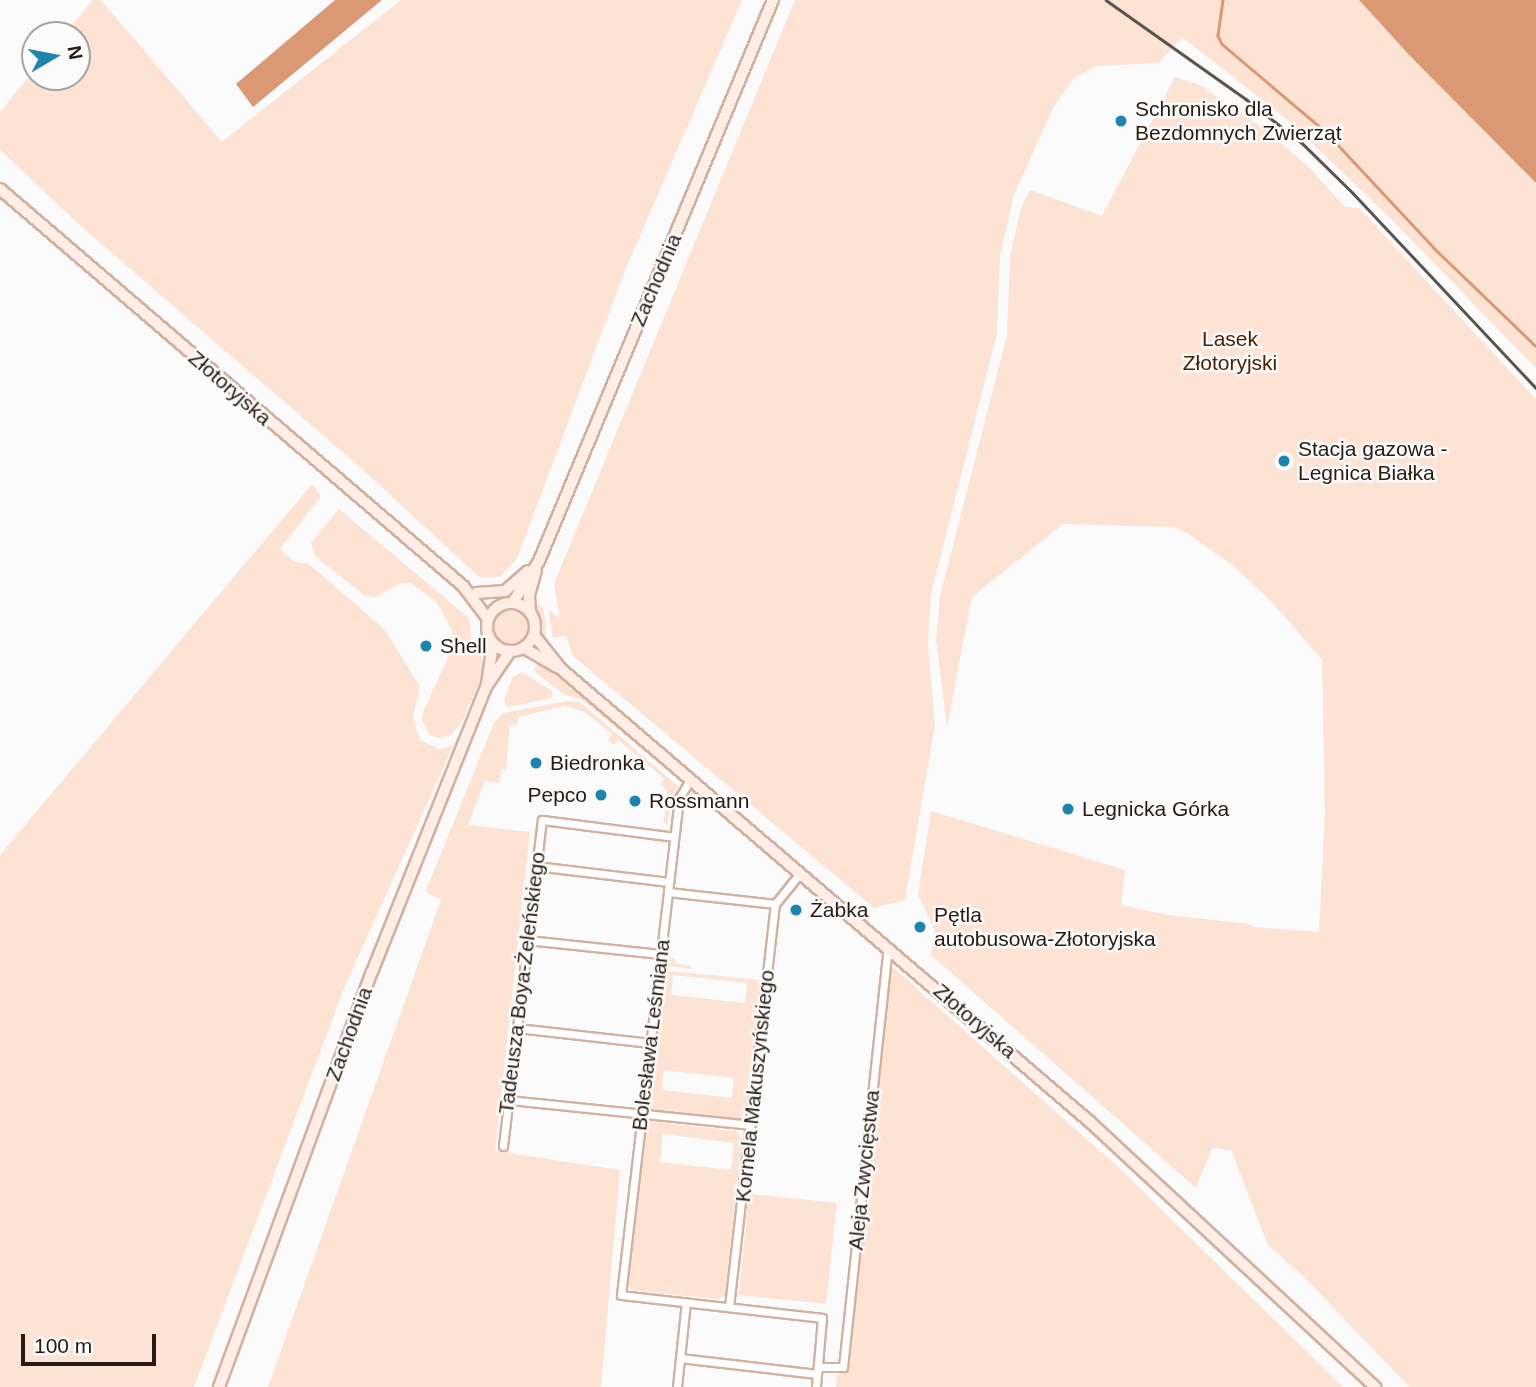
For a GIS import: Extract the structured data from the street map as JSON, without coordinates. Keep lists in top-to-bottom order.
{
  "streets": {
    "main road": ["Zachodnia", "Złotoryjska"],
    "street": [
      "Tadeusza Boya-Żeleńskiego",
      "Bolesława Leśmiana",
      "Kornela Makuszyńskiego",
      "Aleja Zwycięstwa"
    ]
  },
  "crossings": [
    ["Zachodnia", "Złotoryjska"],
    ["Złotoryjska", "Bolesława Leśmiana"],
    ["Złotoryjska", "Aleja Zwycięstwa"],
    ["Tadeusza Boya-Żeleńskiego", "Bolesława Leśmiana"]
  ],
  "parks": ["Lasek Złotoryjski"],
  "places": [
    "Schronisko dla Bezdomnych Zwierząt",
    "Stacja gazowa - Legnica Białka",
    "Shell",
    "Biedronka",
    "Pepco",
    "Rossmann",
    "Legnicka Górka",
    "Żabka",
    "Pętla autobusowa-Złotoryjska"
  ],
  "scale_bar": "100 m",
  "north": "right"
}
